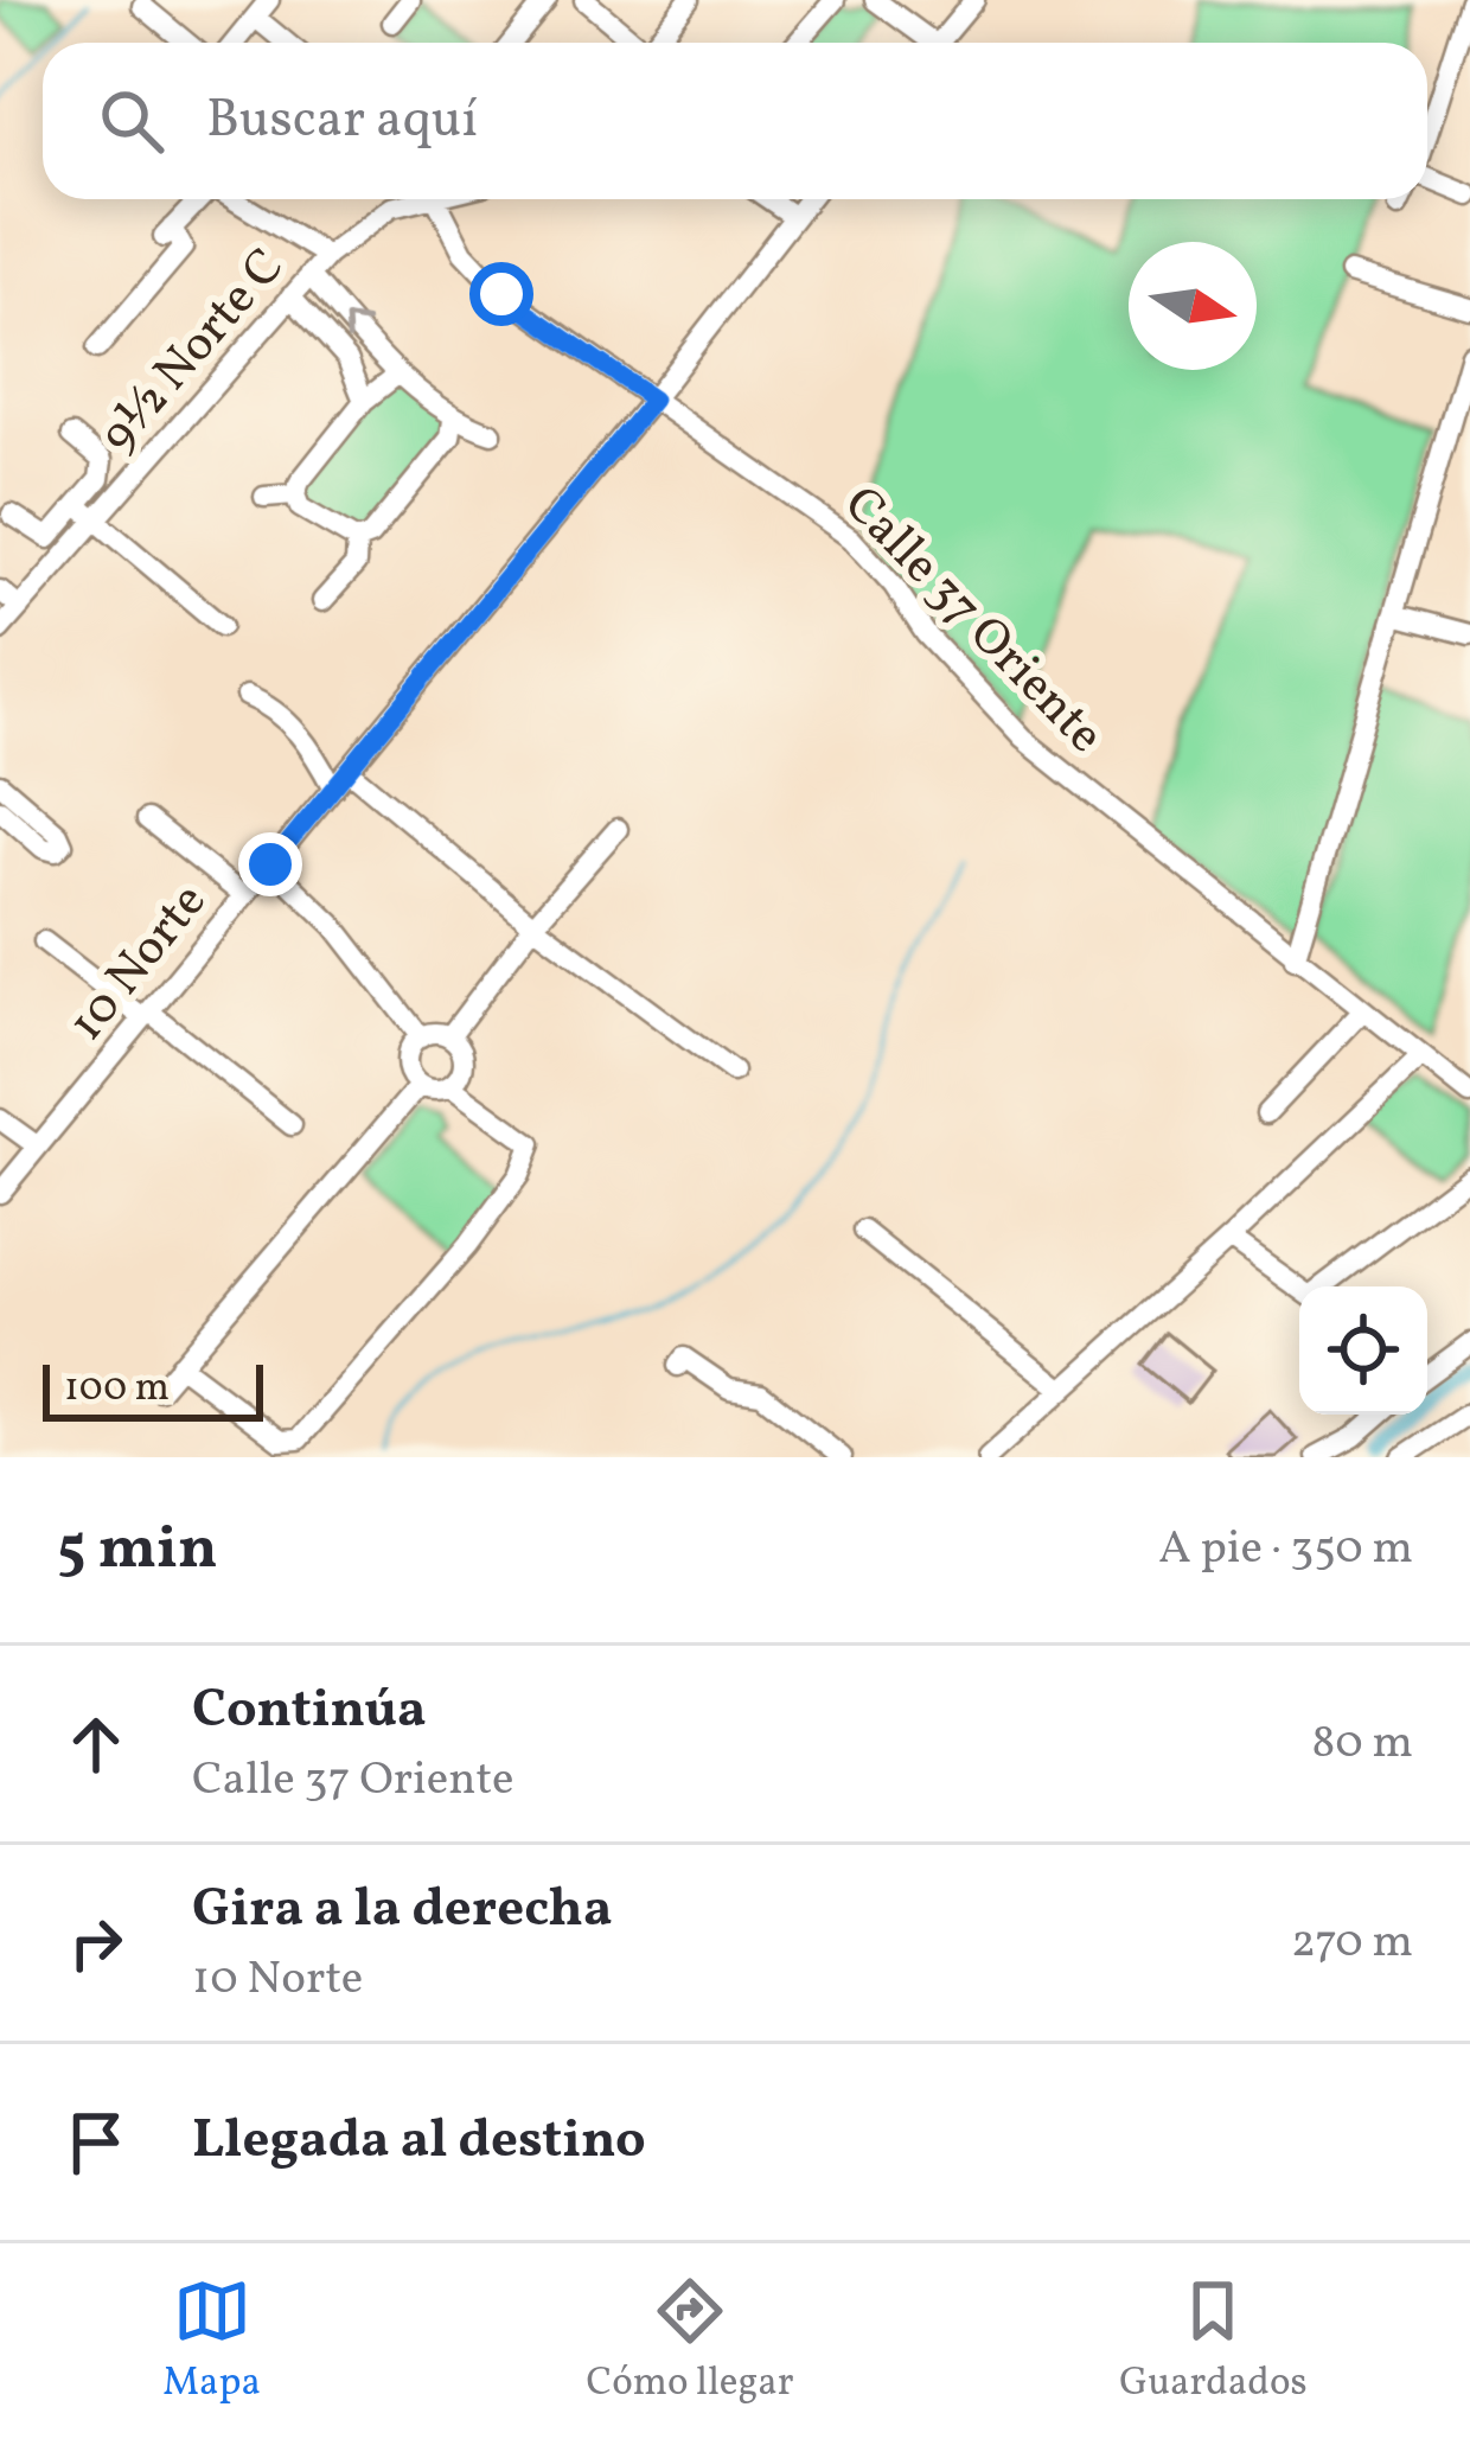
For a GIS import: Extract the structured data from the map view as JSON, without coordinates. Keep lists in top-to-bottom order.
{
  "streets": {
    "street": ["9½ Norte C", "Calle 37 Oriente", "10 Norte"]
  },
  "crossings": [
    ["Calle 37 Oriente", "10 Norte"]
  ],
  "scale_bar": "100 m",
  "north": "right",
  "page": {
    "search": "Buscar aquí",
    "scale": "100 m",
    "heading": ["5 min", "A pie · 350 m"],
    "list": [
      ["Continúa", "Calle 37 Oriente", "80 m"],
      ["Gira a la derecha", "10 Norte", "270 m"],
      "Llegada al destino"
    ],
    "nav": ["Mapa", "Cómo llegar", "Guardados"]
  }
}
